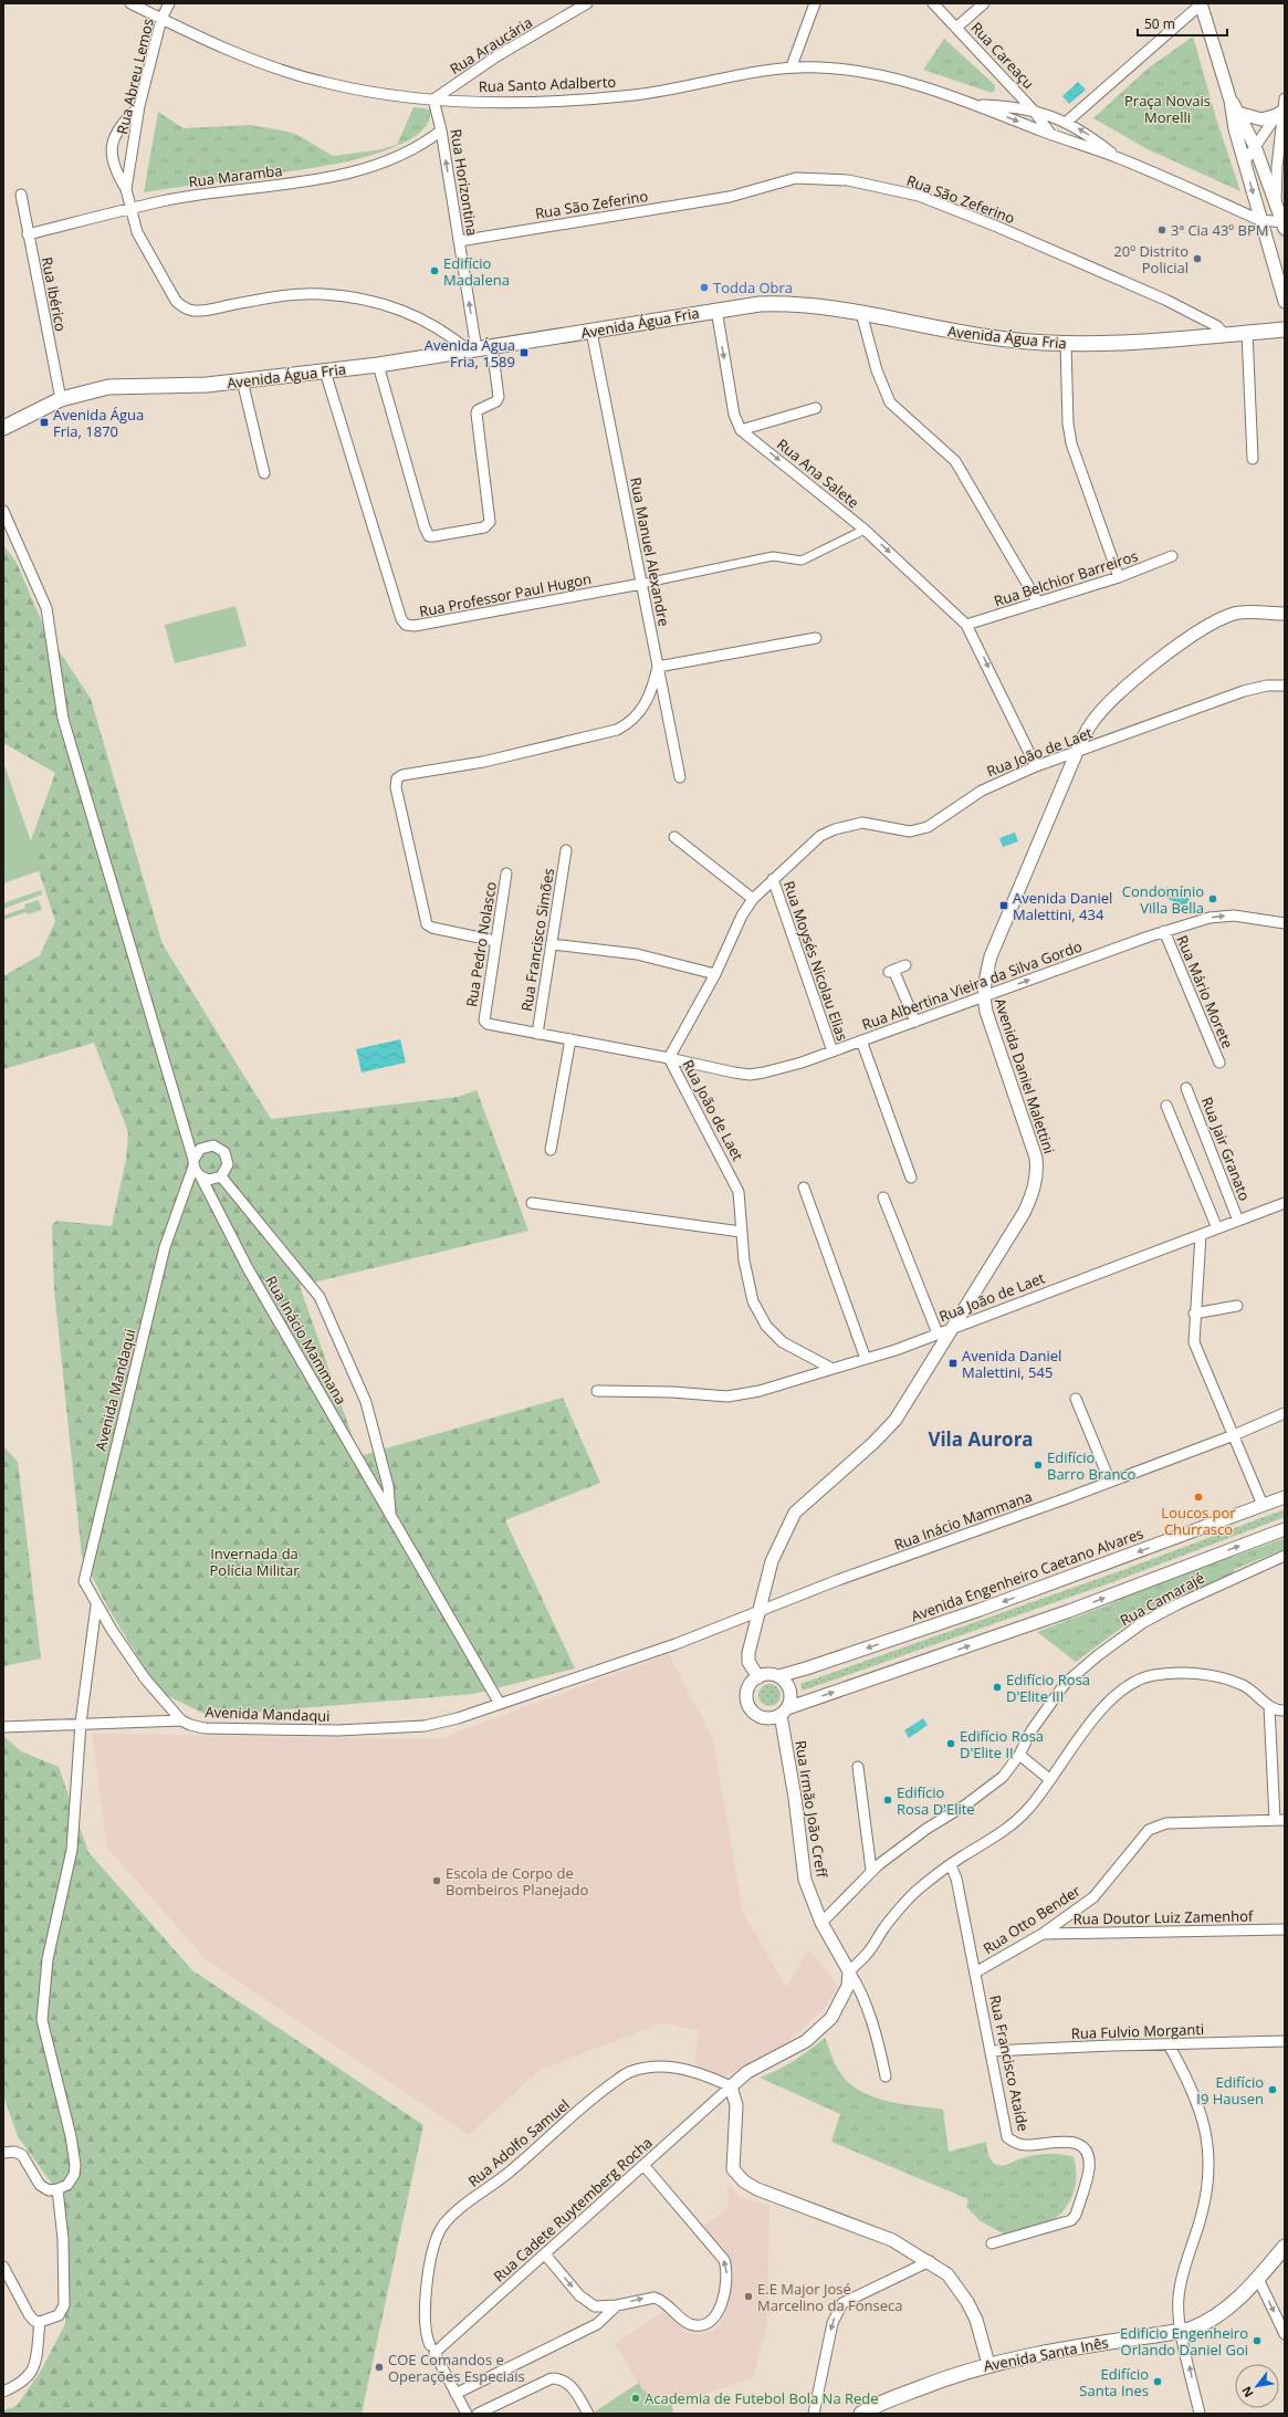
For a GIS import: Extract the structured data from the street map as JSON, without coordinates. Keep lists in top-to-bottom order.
{
  "streets": {
    "main road": ["Avenida Água Fria", "Avenida Santa Inês"],
    "street": [
      "Rua Araucária",
      "Rua Careaçu",
      "Rua Abreu Lemos",
      "Rua Santo Adalberto",
      "Rua Maramba",
      "Rua Horizontina",
      "Rua São Zeferino",
      "Rua Ibérico",
      "Rua Ana Salete",
      "Rua Manuel Alexandre",
      "Rua Belchior Barreiros",
      "Rua Professor Paul Hugon",
      "Rua João de Laet",
      "Rua Francisco Simões",
      "Rua Pedro Nolasco",
      "Rua Moysés Nicolau Elias",
      "Rua Albertina Vieira da Silva Gordo",
      "Rua Mário Morete",
      "Avenida Daniel Malettini",
      "Rua Jair Granato",
      "Rua Inácio Mammana",
      "Avenida Mandaqui",
      "Avenida Engenheiro Caetano Alvares",
      "Rua Camarajé",
      "Rua Irmão João Creff",
      "Rua Doutor Luiz Zamenhof",
      "Rua Otto Bender",
      "Rua Fulvio Morganti",
      "Rua Francisco Ataíde",
      "Rua Adolfo Samuel",
      "Rua Cadete Ruytemberg Rocha"
    ]
  },
  "crossings": [
    ["Rua Araucária", "Rua Santo Adalberto"],
    ["Rua Araucária", "Rua Horizontina"],
    ["Rua Careaçu", "Rua Santo Adalberto"],
    ["Rua Abreu Lemos", "Rua Santo Adalberto"],
    ["Rua Abreu Lemos", "Rua Maramba"],
    ["Rua Abreu Lemos", "Rua Horizontina"],
    ["Rua Abreu Lemos", "Avenida Água Fria"],
    ["Rua Santo Adalberto", "Rua Horizontina"],
    ["Rua Maramba", "Rua Horizontina"],
    ["Rua Maramba", "Rua Ibérico"],
    ["Rua Horizontina", "Rua São Zeferino"],
    ["Rua Horizontina", "Avenida Água Fria"],
    ["Rua São Zeferino", "Avenida Água Fria"],
    ["Rua Ibérico", "Avenida Água Fria"],
    ["Avenida Água Fria", "Rua Manuel Alexandre"],
    ["Avenida Água Fria", "Rua Professor Paul Hugon"],
    ["Rua Ana Salete", "Rua Belchior Barreiros"],
    ["Rua Ana Salete", "Rua Professor Paul Hugon"],
    ["Rua Manuel Alexandre", "Rua Professor Paul Hugon"],
    ["Rua João de Laet", "Rua Moysés Nicolau Elias"],
    ["Rua João de Laet", "Rua Albertina Vieira da Silva Gordo"],
    ["Rua João de Laet", "Avenida Daniel Malettini"],
    ["Rua João de Laet", "Rua Jair Granato"],
    ["Rua Francisco Simões", "Rua Albertina Vieira da Silva Gordo"],
    ["Rua Pedro Nolasco", "Rua Albertina Vieira da Silva Gordo"],
    ["Rua Moysés Nicolau Elias", "Rua Albertina Vieira da Silva Gordo"],
    ["Rua Albertina Vieira da Silva Gordo", "Rua Mário Morete"],
    ["Rua Albertina Vieira da Silva Gordo", "Avenida Daniel Malettini"],
    ["Avenida Daniel Malettini", "Rua Inácio Mammana"],
    ["Avenida Daniel Malettini", "Avenida Engenheiro Caetano Alvares"],
    ["Avenida Daniel Malettini", "Rua Irmão João Creff"],
    ["Rua Inácio Mammana", "Avenida Mandaqui"],
    ["Avenida Engenheiro Caetano Alvares", "Rua Irmão João Creff"],
    ["Rua Camarajé", "Rua Irmão João Creff"],
    ["Rua Doutor Luiz Zamenhof", "Rua Otto Bender"],
    ["Rua Otto Bender", "Rua Francisco Ataíde"],
    ["Rua Fulvio Morganti", "Rua Francisco Ataíde"],
    ["Rua Adolfo Samuel", "Rua Cadete Ruytemberg Rocha"]
  ],
  "one_way": ["Rua Horizontina", "Rua Ana Salete", "Rua Albertina Vieira da Silva Gordo"],
  "districts": ["Vila Aurora"],
  "parks": ["Praça Novais Morelli", "Invernada da Polícia Militar"],
  "places": {
    "other": [
      "3ª Cia 43º BPM",
      "20º Distrito Policial",
      "Edifício Madalena",
      "Todda Obra",
      "Condomínio Villa Bella",
      "Edifício Barro Branco",
      "Loucos por Churrasco",
      "Edifício Rosa D'Elite III",
      "Edifício Rosa D'Elite II",
      "Edifício Rosa D'Elite",
      "Escola de Corpo de Bombeiros Planejado",
      "Edifício I9 Hausen",
      "E.E Major José Marcelino da Fonseca",
      "Edificio Engenheiro Orlando Daniel Goi",
      "COE Comandos e Operações Especiais",
      "Edifício Santa Ines",
      "Academia de Futebol Bola Na Rede"
    ],
    "transit": [
      "Avenida Água Fria, 1589",
      "Avenida Água Fria, 1870",
      "Avenida Daniel Malettini, 434",
      "Avenida Daniel Malettini, 545"
    ]
  },
  "scale_bar": "50 m",
  "north": "bottom left"
}
